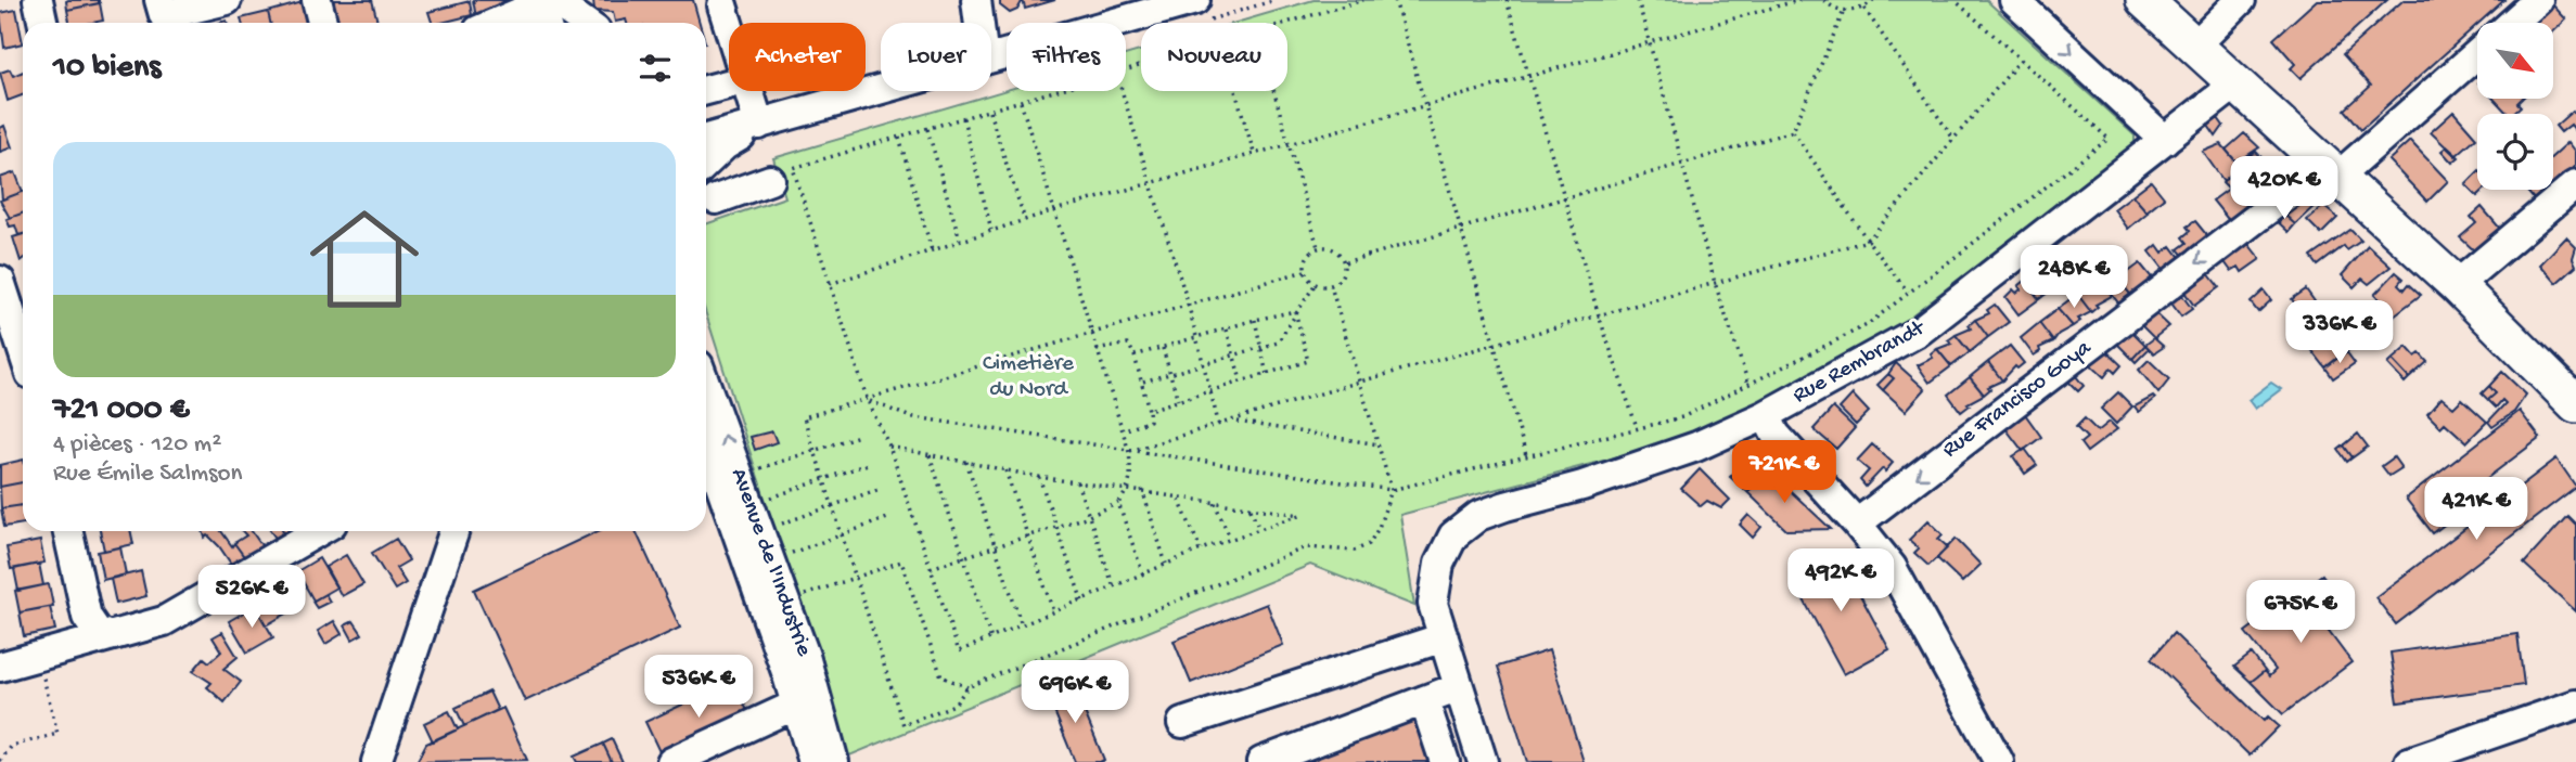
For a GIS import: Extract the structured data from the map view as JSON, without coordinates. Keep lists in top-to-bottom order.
{
  "streets": {
    "street": ["Rue Rembrandt", "Rue Francisco Goya", "Avenue de l'Industrie"]
  },
  "one_way": ["Rue Francisco Goya"],
  "parks": ["Cimetière du Nord"],
  "north": "bottom right",
  "page": {
    "chip": [
      "Acheter",
      "Louer",
      "Filtres",
      "Nouveau"
    ],
    "heading": "10 biens",
    "list": [
      {
        "name": "721 000 €",
        "note": "4 pièces · 120 m² · Rue Émile Salmson"
      }
    ],
    "price": [
      "420K €",
      "248K €",
      "336K €",
      "721K €",
      "421K €",
      "492K €",
      "526K €",
      "675K €",
      "536K €",
      "696K €"
    ]
  }
}
